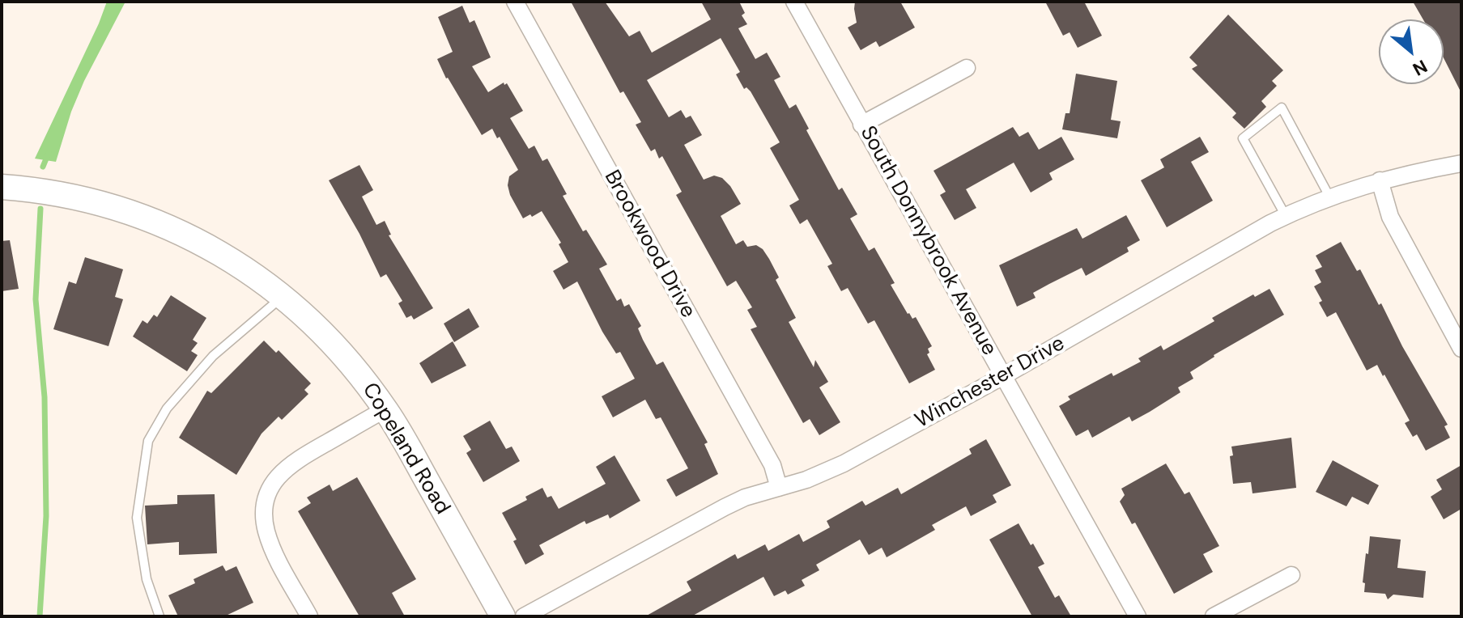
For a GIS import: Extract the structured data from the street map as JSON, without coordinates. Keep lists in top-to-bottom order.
{
  "streets": {
    "street": [
      "South Donnybrook Avenue",
      "Brookwood Drive",
      "Winchester Drive",
      "Copeland Road"
    ]
  },
  "crossings": [
    ["South Donnybrook Avenue", "Winchester Drive"],
    ["Brookwood Drive", "Winchester Drive"]
  ],
  "north": "bottom right"
}
